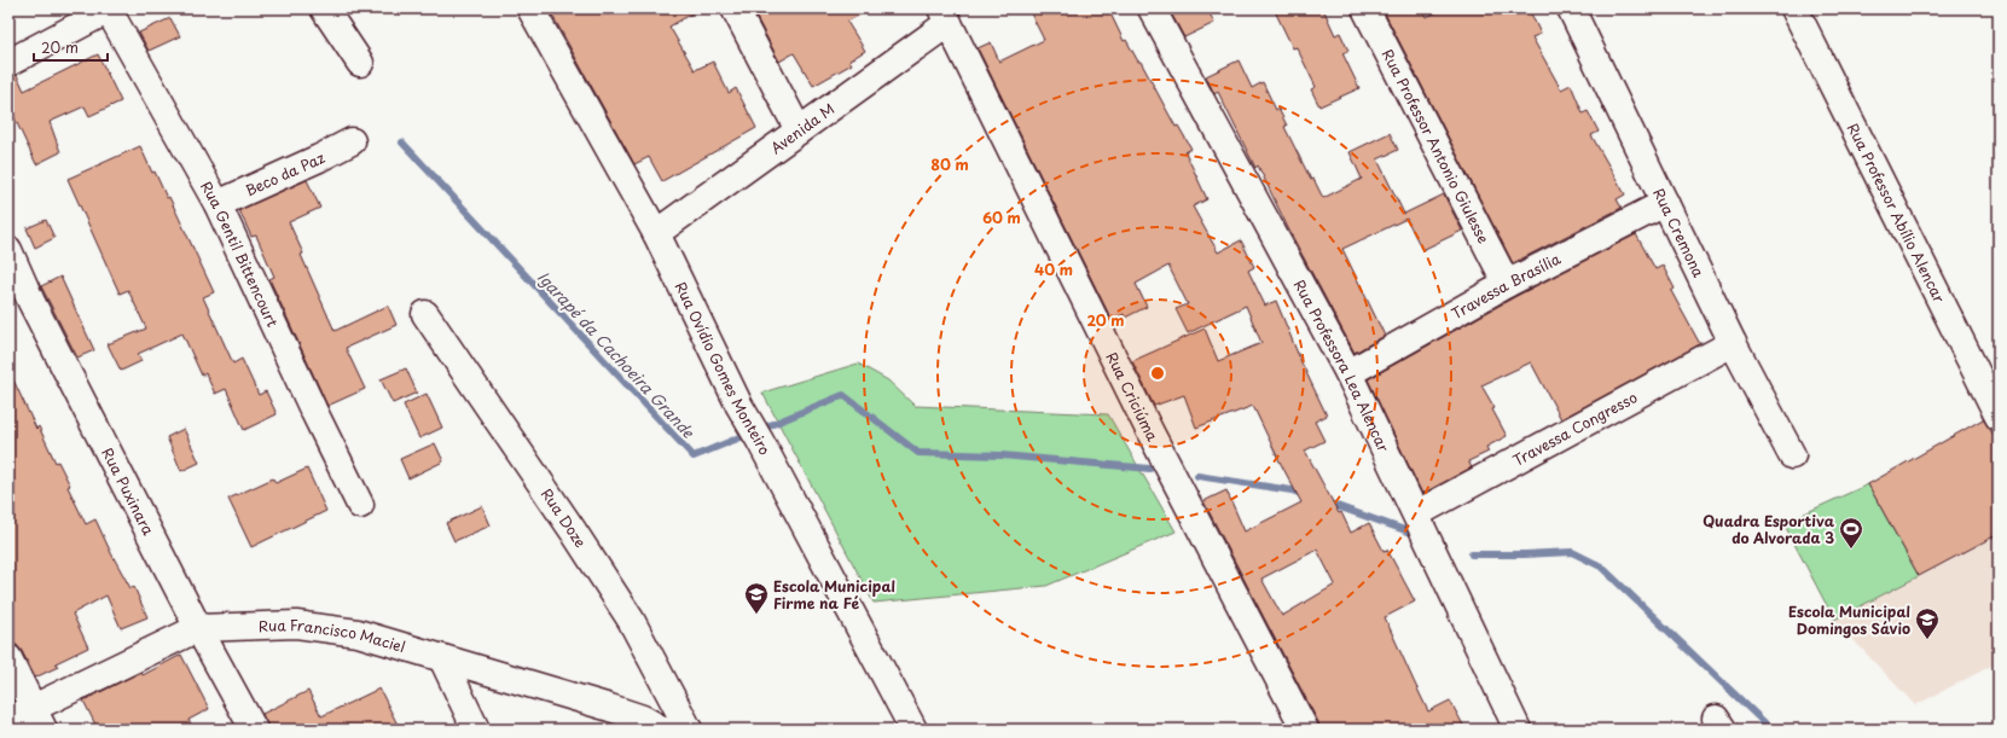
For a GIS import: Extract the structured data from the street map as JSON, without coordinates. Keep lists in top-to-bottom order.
{
  "streets": {
    "street": [
      "Avenida M",
      "Rua Professor Antonio Giulesse",
      "Beco da Paz",
      "Rua Professor Abílio Alencar",
      "Rua Cremona",
      "Rua Gentil Bittencourt",
      "Travessa Brasília",
      "Rua Professora Lea Alencar",
      "Rua Ovídio Gomes Monteiro",
      "Rua Criciúma",
      "Travessa Congresso",
      "Rua Puxinara",
      "Rua Doze",
      "Rua Francisco Maciel"
    ]
  },
  "crossings": [
    ["Avenida M", "Rua Ovídio Gomes Monteiro"],
    ["Avenida M", "Rua Criciúma"],
    ["Rua Professor Antonio Giulesse", "Travessa Brasília"],
    ["Beco da Paz", "Rua Gentil Bittencourt"],
    ["Rua Cremona", "Travessa Brasília"],
    ["Rua Cremona", "Travessa Congresso"],
    ["Travessa Brasília", "Rua Professora Lea Alencar"],
    ["Rua Professora Lea Alencar", "Travessa Congresso"],
    ["Rua Puxinara", "Rua Francisco Maciel"]
  ],
  "water": ["Igarapé da Cachoeira Grande"],
  "places": {
    "sports": ["Quadra Esportiva do Alvorada 3"],
    "school or university": ["Escola Municipal Firme na Fé", "Escola Municipal Domingos Sávio"]
  },
  "scale_bar": "20 m",
  "rings": [
    "80 m",
    "60 m",
    "40 m",
    "20 m"
  ]
}
